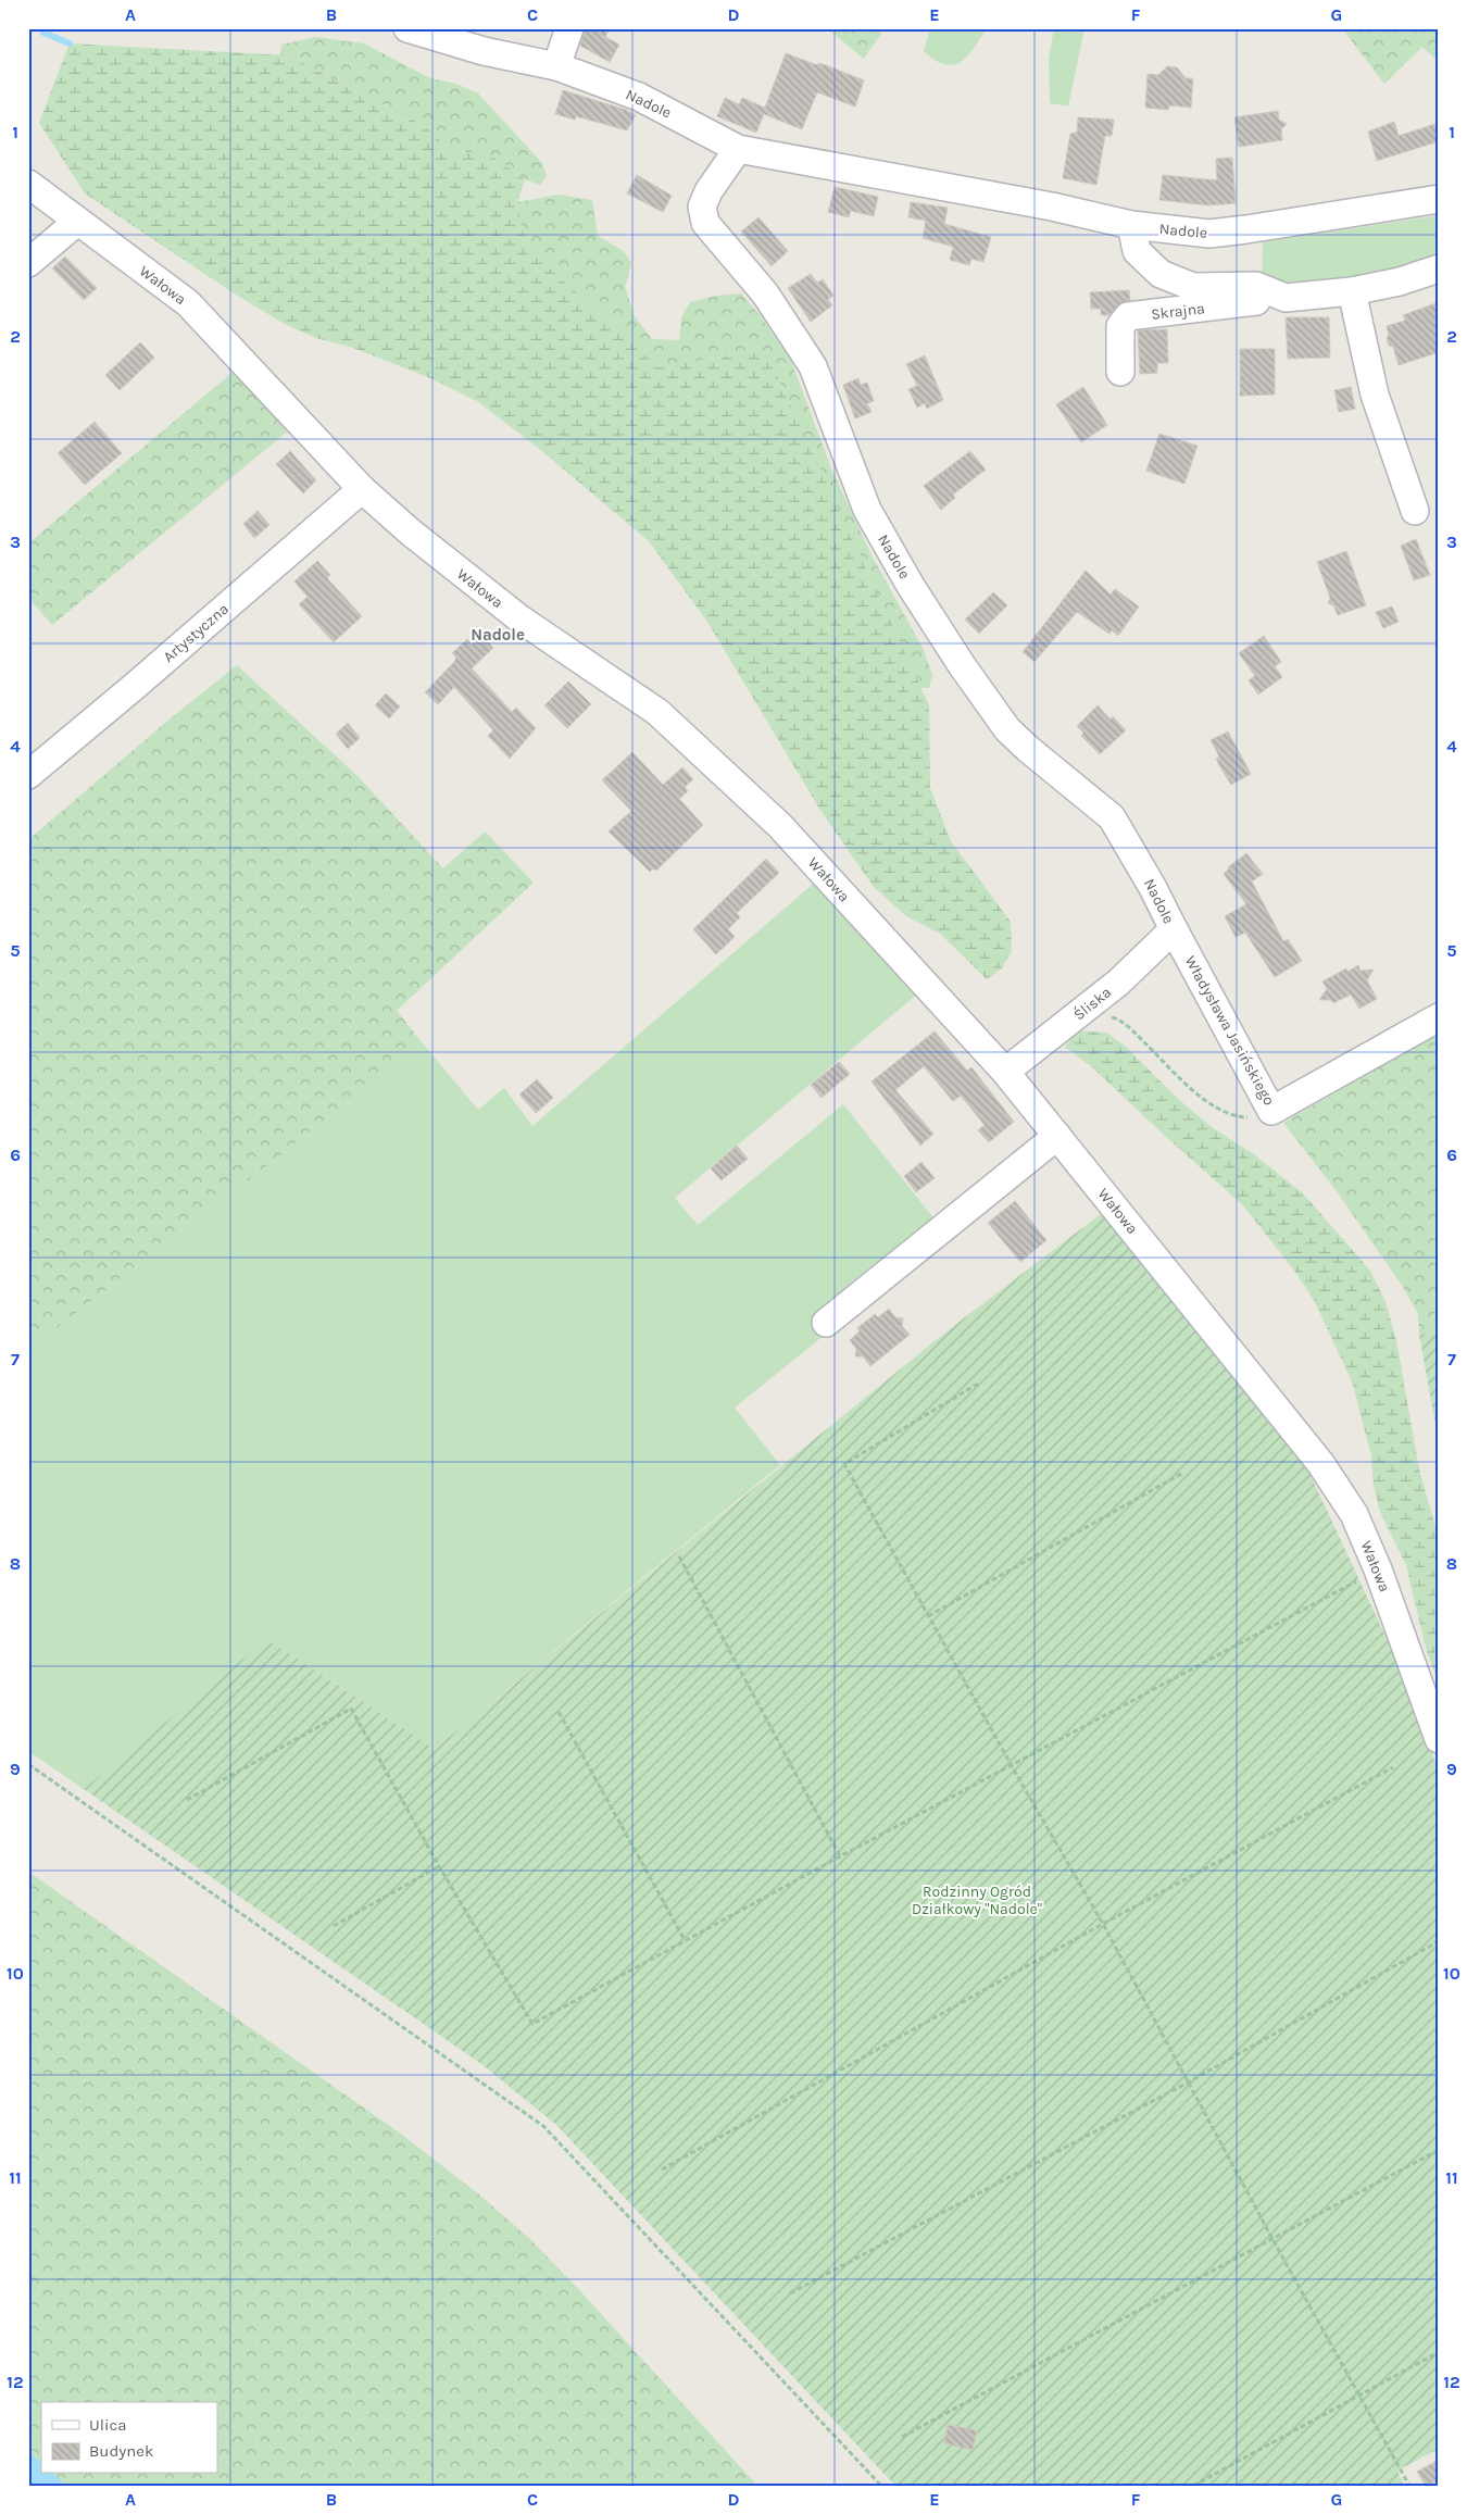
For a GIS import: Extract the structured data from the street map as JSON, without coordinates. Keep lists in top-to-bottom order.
{
  "streets": {
    "street": [
      "Nadole",
      "Wałowa",
      "Skrajna",
      "Artystyczna",
      "Śliska",
      "Władysława Jasińskiego"
    ]
  },
  "crossings": [
    ["Nadole", "Skrajna"],
    ["Nadole", "Śliska"],
    ["Nadole", "Władysława Jasińskiego"],
    ["Wałowa", "Artystyczna"],
    ["Wałowa", "Śliska"],
    ["Śliska", "Władysława Jasińskiego"]
  ],
  "districts": ["Nadole"],
  "parks": ["Rodzinny Ogród Działkowy \"Nadole\""],
  "legend": ["Ulica", "Budynek"],
  "grid": {
    "columns": [
      "A",
      "B",
      "C",
      "D",
      "E",
      "F",
      "G"
    ],
    "rows": [
      "1",
      "2",
      "3",
      "4",
      "5",
      "6",
      "7",
      "8",
      "9",
      "10",
      "11",
      "12"
    ]
  }
}
